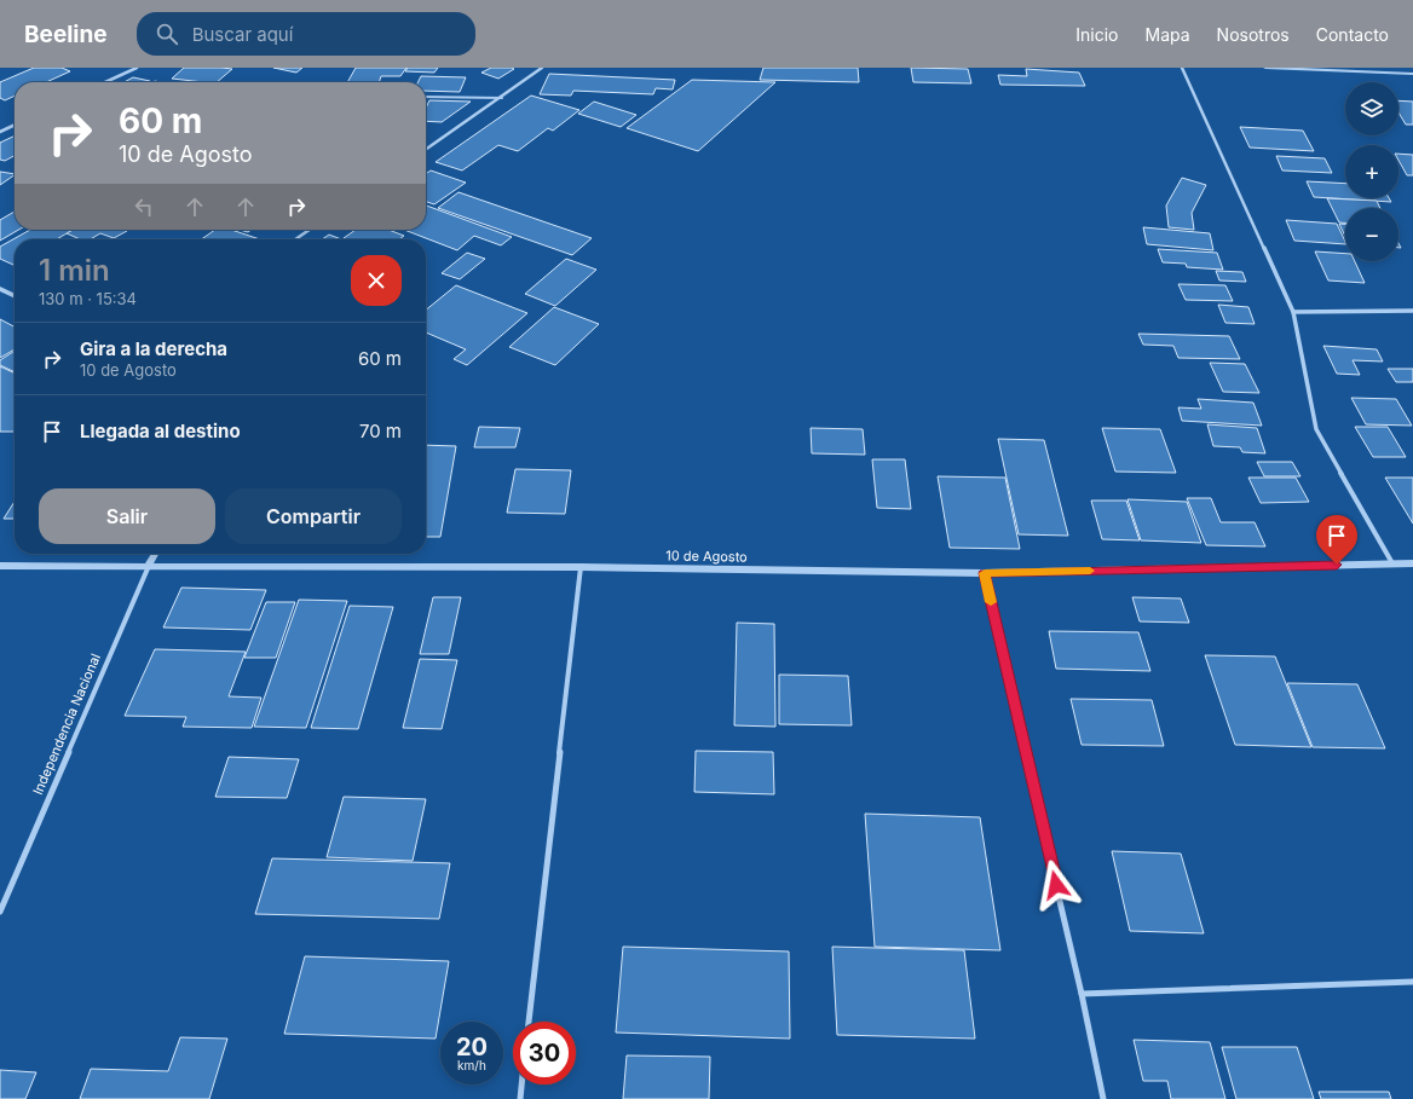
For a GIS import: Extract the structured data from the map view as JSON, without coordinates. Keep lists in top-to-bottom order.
{
  "streets": {
    "street": ["10 de Agosto", "Independencia Nacional"]
  },
  "crossings": [
    ["10 de Agosto", "Independencia Nacional"]
  ],
  "page": {
    "header": "Beeline",
    "search": "Buscar aquí",
    "nav": [
      "Inicio",
      "Mapa",
      "Nosotros",
      "Contacto"
    ],
    "map_buttons": ["+", "−"],
    "turn": ["60 m", "10 de Agosto"],
    "heading": ["1 min", "130 m · 15:34"],
    "list": [
      {
        "name": "Gira a la derecha",
        "note": "10 de Agosto",
        "value": "60 m"
      },
      {
        "name": "Llegada al destino",
        "value": "70 m"
      }
    ],
    "buttons": ["Salir", "Compartir"],
    "speed": "20 km/h",
    "limit": "30"
  }
}
